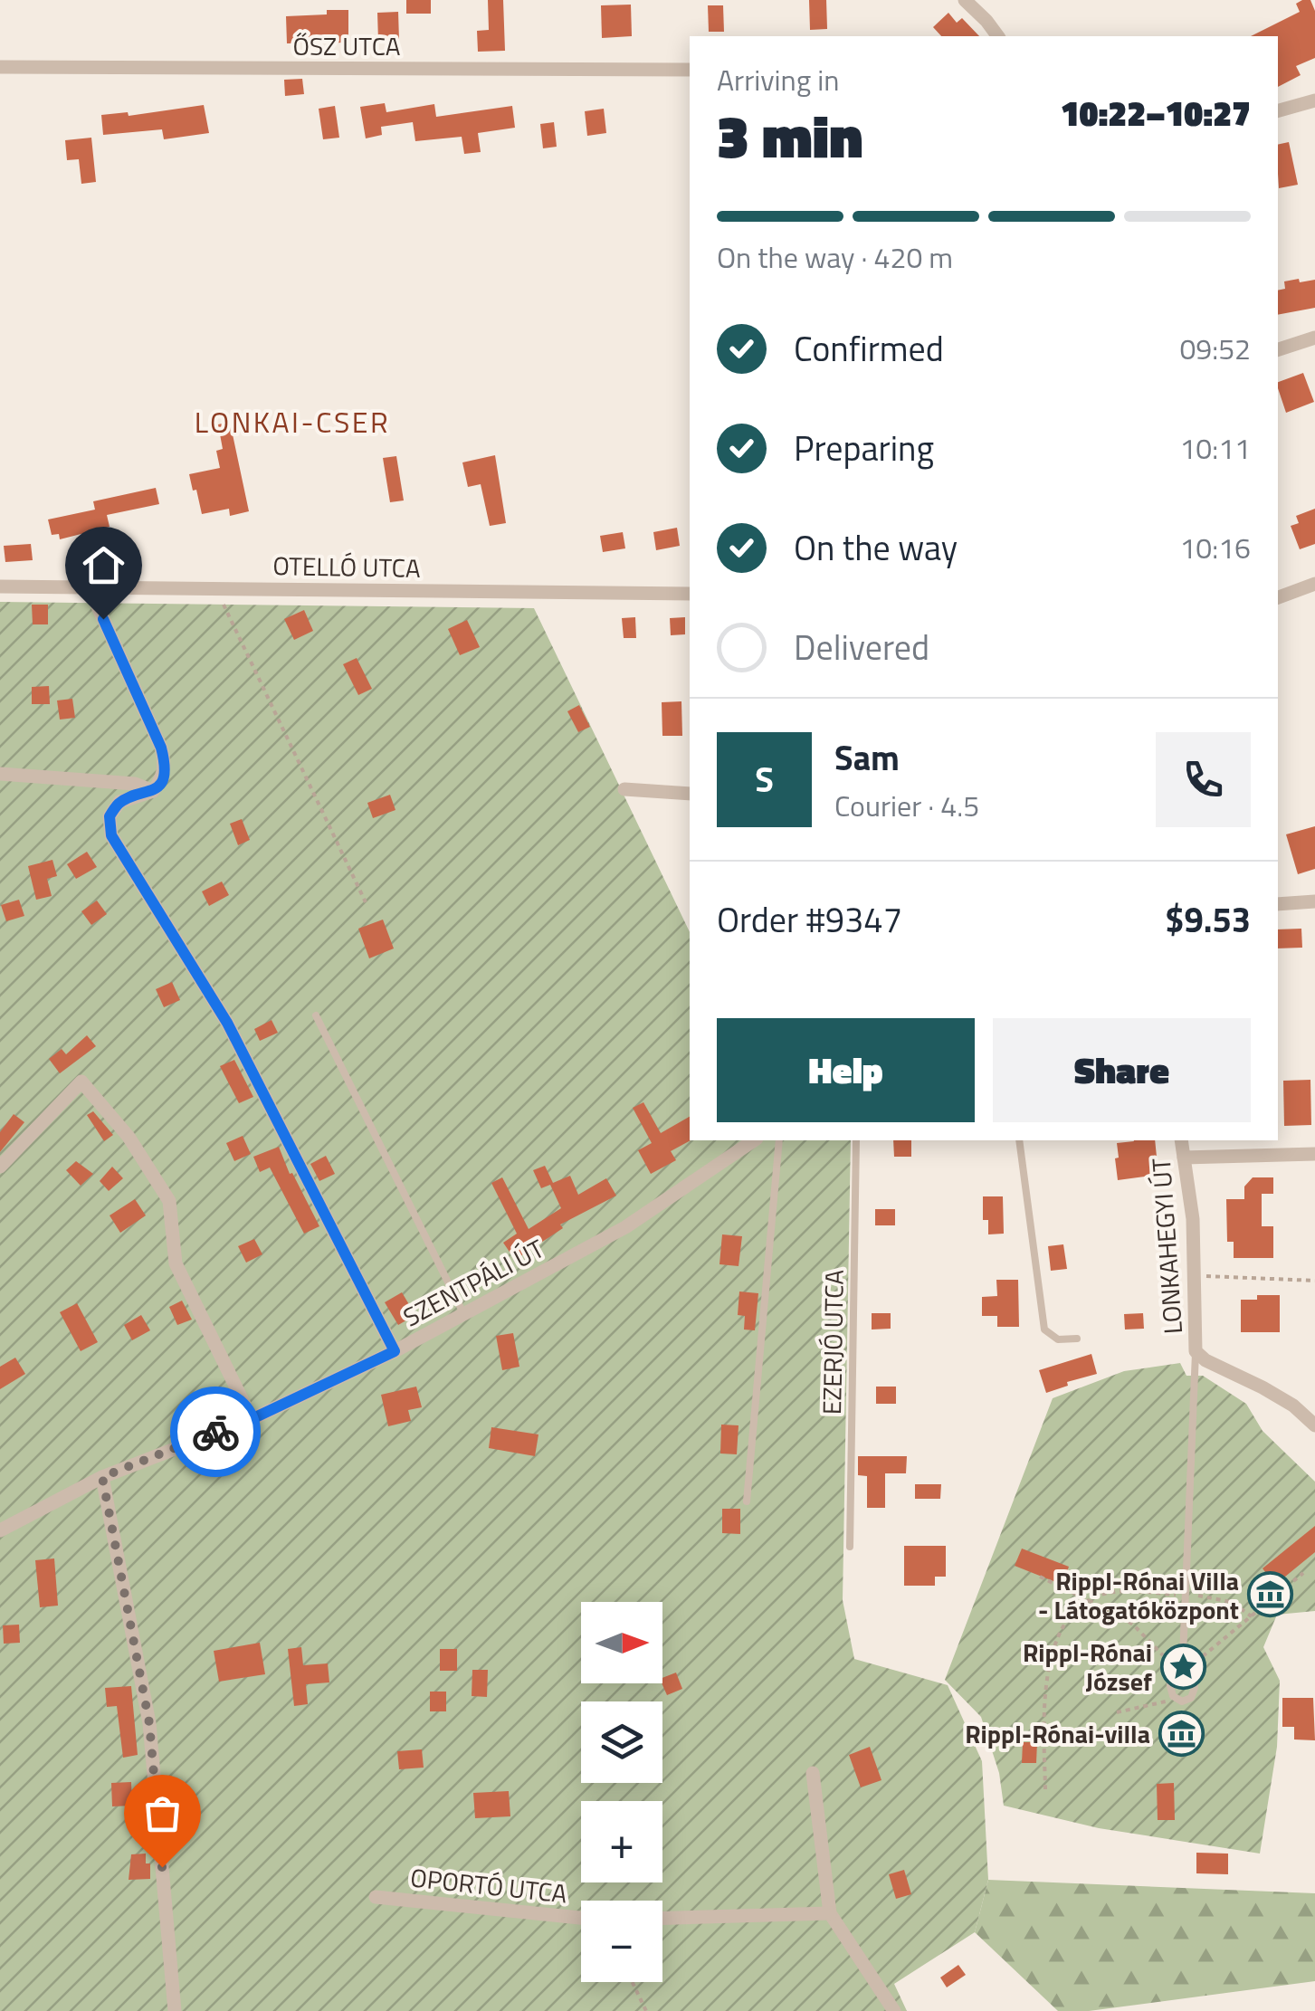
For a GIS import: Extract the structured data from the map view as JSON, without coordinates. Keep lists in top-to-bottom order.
{
  "streets": {
    "street": [
      "ŐSZ UTCA",
      "OTELLÓ UTCA",
      "LONKAHEGYI ÚT",
      "SZENTPÁLI ÚT",
      "OPORTÓ UTCA"
    ],
    "lane": ["EZERJÓ UTCA"]
  },
  "districts": ["LONKAI-CSER"],
  "places": {
    "museum": ["Rippl-Rónai Villa - Látogatóközpont", "Rippl-Rónai-villa"],
    "place": ["Rippl-Rónai József"]
  },
  "north": "right",
  "page": {
    "heading": ["3 min", "Arriving in", "10:22–10:27"],
    "panel": [
      "Sam",
      "Courier · 4.5",
      "Order #9347",
      "$9.53"
    ],
    "bar": "On the way · 420 m",
    "list": [
      ["Confirmed", "09:52"],
      ["Preparing", "10:11"],
      ["On the way", "10:16"],
      "Delivered"
    ],
    "round": "S",
    "buttons": ["Help", "Share"],
    "map_buttons": ["+", "−"]
  }
}
